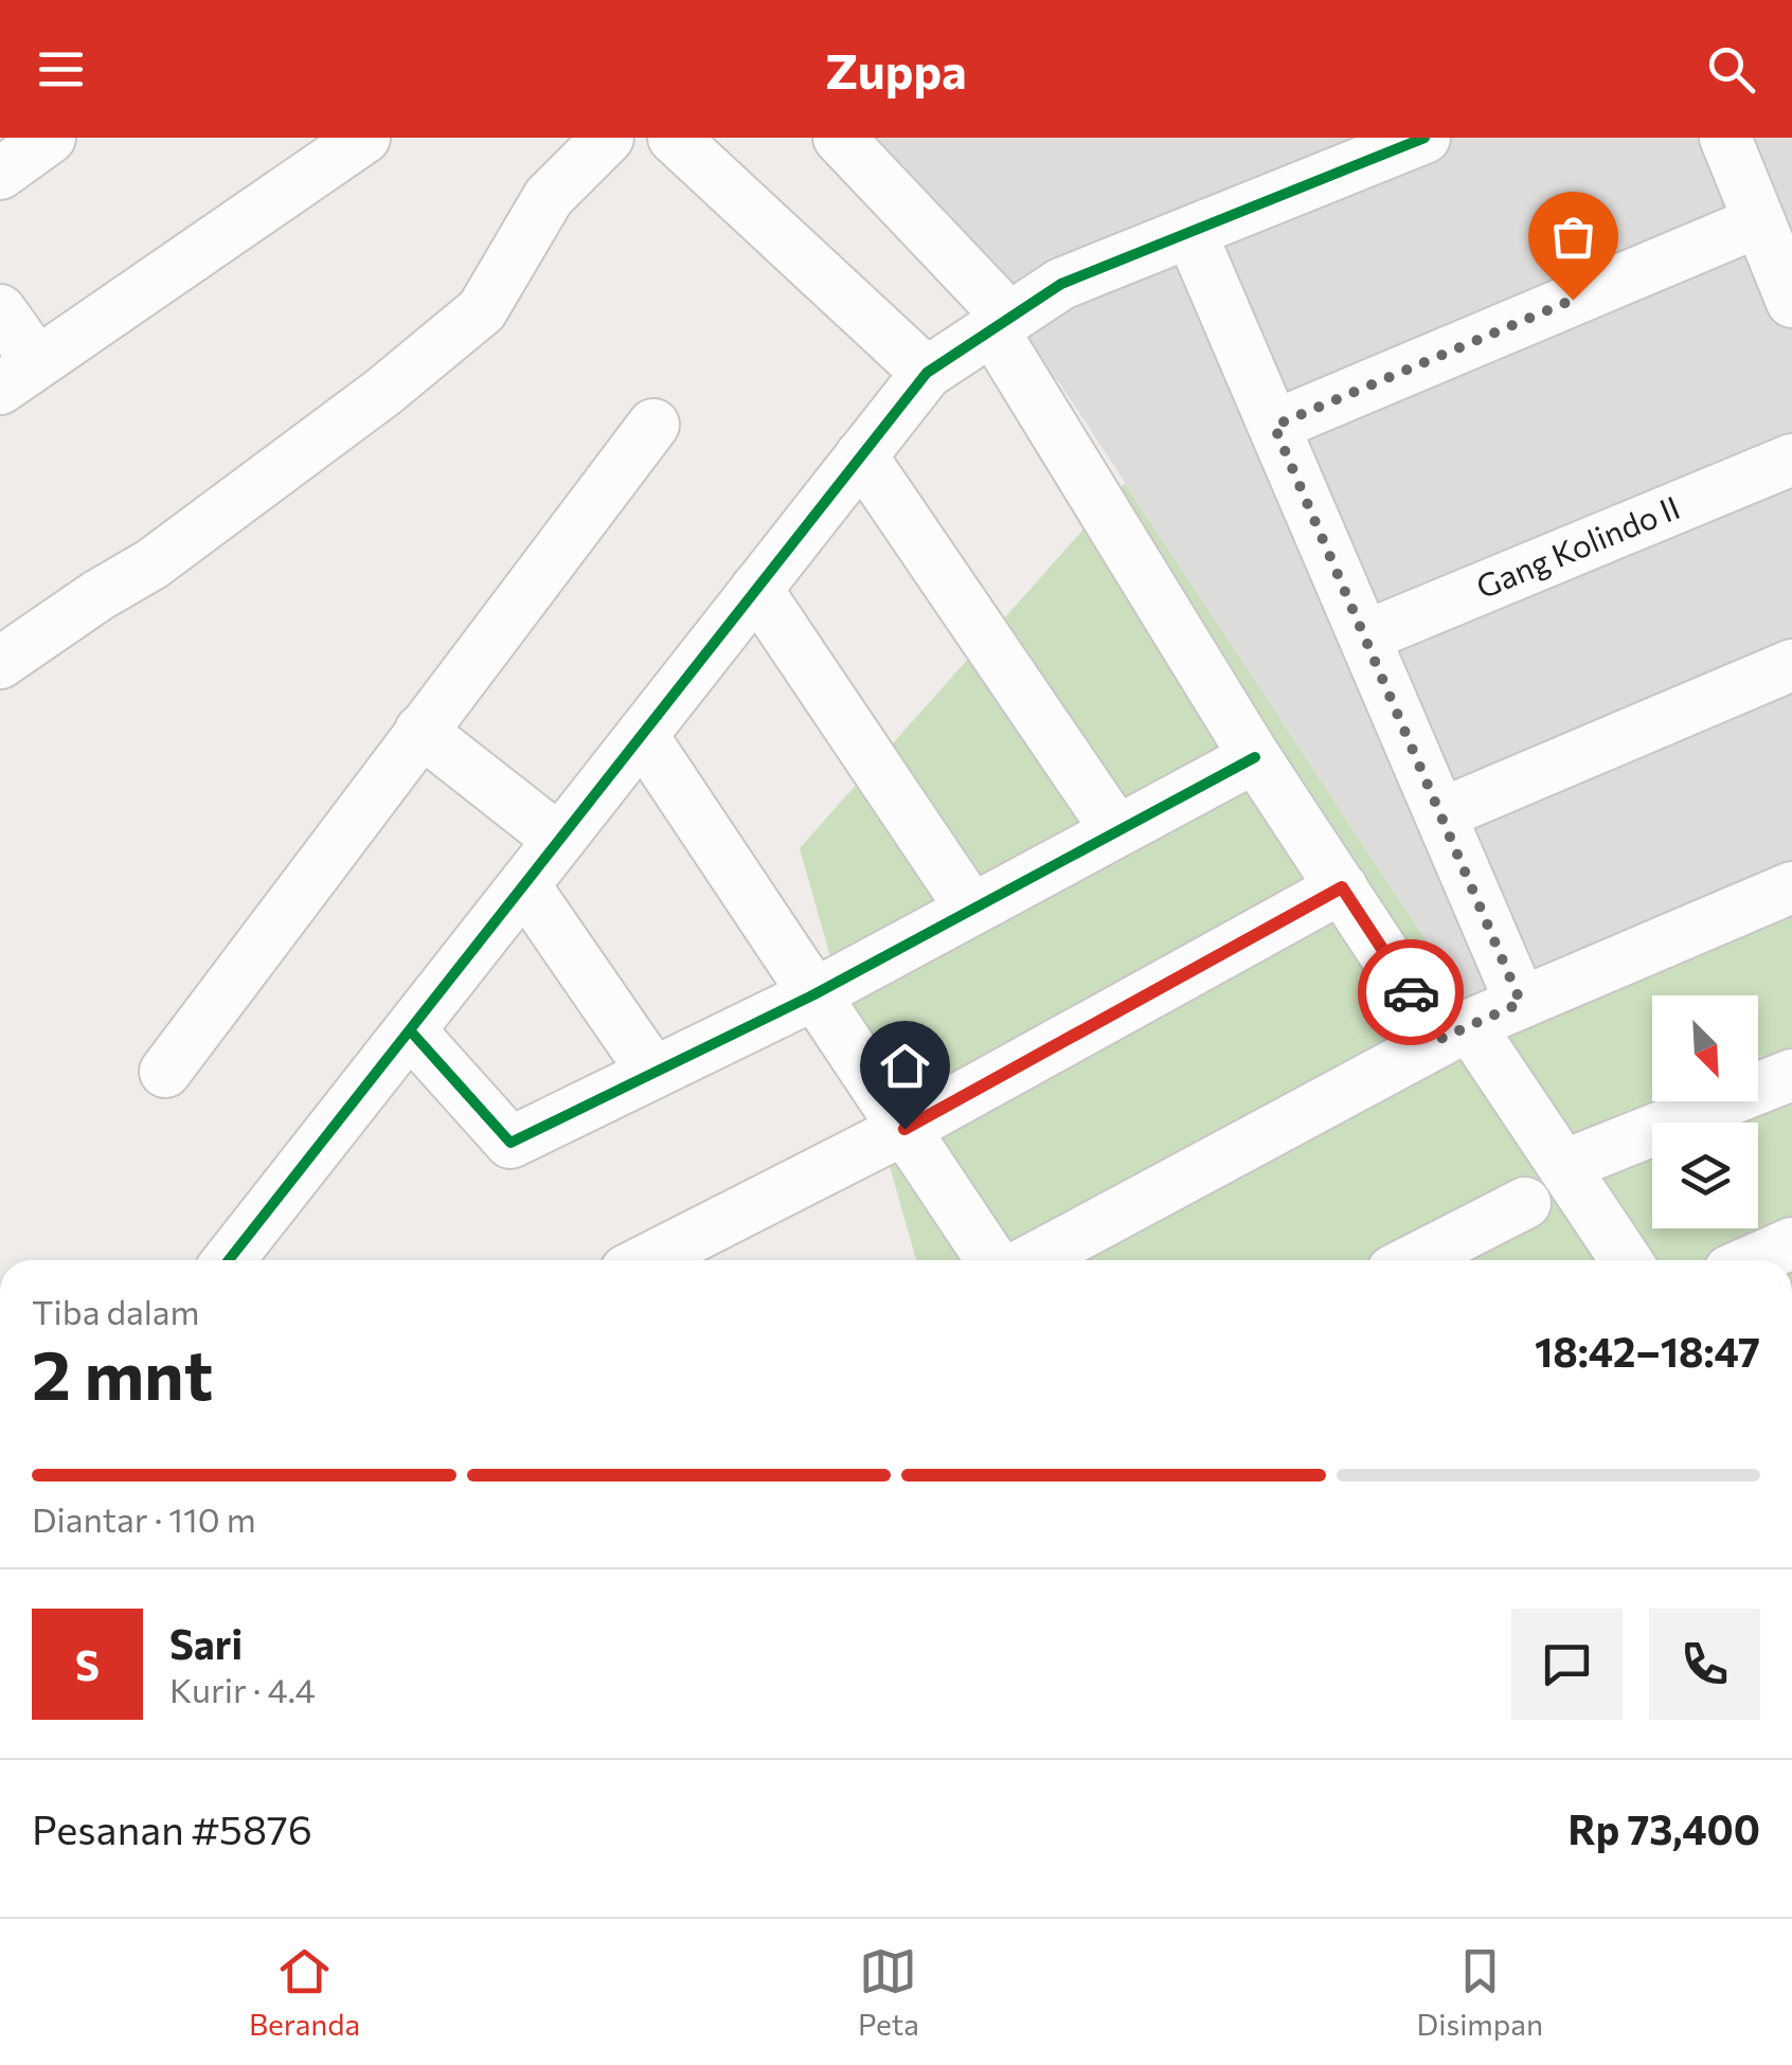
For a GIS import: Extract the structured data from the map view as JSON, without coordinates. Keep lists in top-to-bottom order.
{
  "streets": {
    "street": ["Gang Kolindo II"]
  },
  "north": "bottom right",
  "page": {
    "header": "Zuppa",
    "heading": ["2 mnt", "Tiba dalam", "18:42–18:47"],
    "panel": [
      "Sari",
      "Kurir · 4.4",
      "Pesanan #5876",
      "Rp 73,400"
    ],
    "bar": "Diantar · 110 m",
    "round": "S",
    "tabs": ["Beranda", "Peta", "Disimpan"]
  }
}
